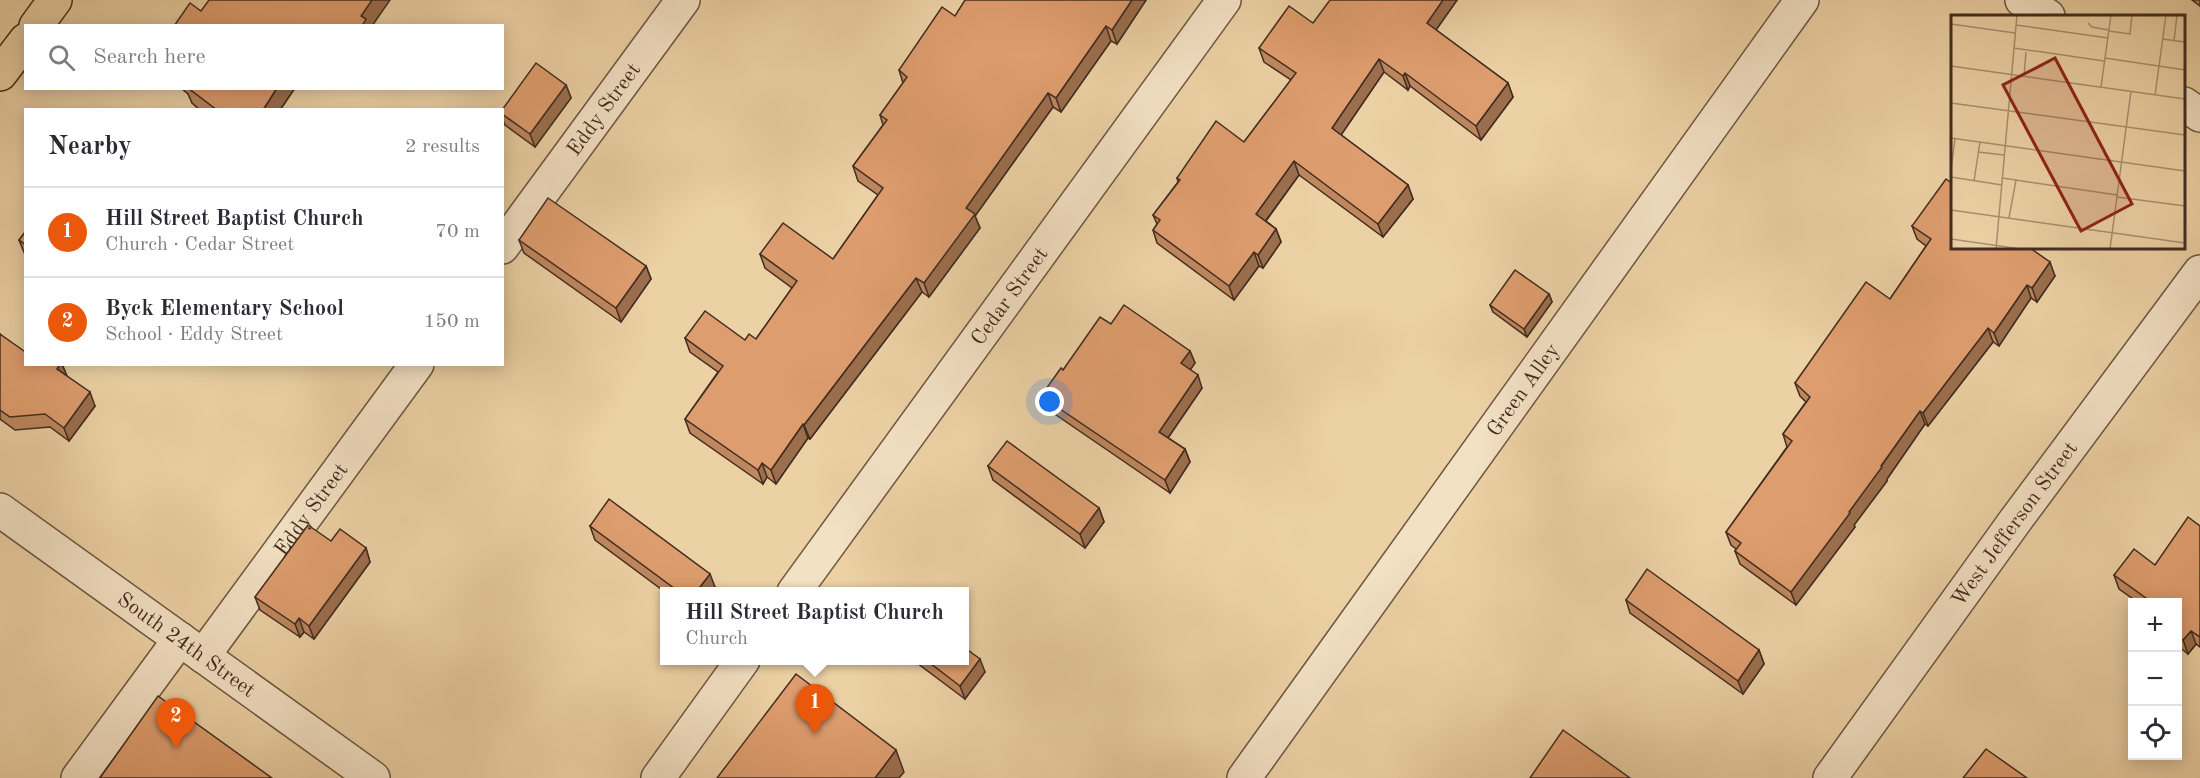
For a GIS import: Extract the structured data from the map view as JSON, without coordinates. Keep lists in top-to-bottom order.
{
  "streets": {
    "street": [
      "Eddy Street",
      "Cedar Street",
      "Green Alley",
      "West Jefferson Street",
      "South 24th Street"
    ]
  },
  "crossings": [
    ["Eddy Street", "South 24th Street"]
  ],
  "page": {
    "search": "Search here",
    "heading": ["Nearby", "2 results"],
    "list": [
      {
        "mark": "1",
        "name": "Hill Street Baptist Church",
        "note": "Church · Cedar Street",
        "value": "70 m"
      },
      {
        "mark": "2",
        "name": "Byck Elementary School",
        "note": "School · Eddy Street",
        "value": "150 m"
      }
    ],
    "popup": ["Hill Street Baptist Church", "Church"],
    "map_buttons": ["+", "−"],
    "pins": ["1", "2"]
  }
}
